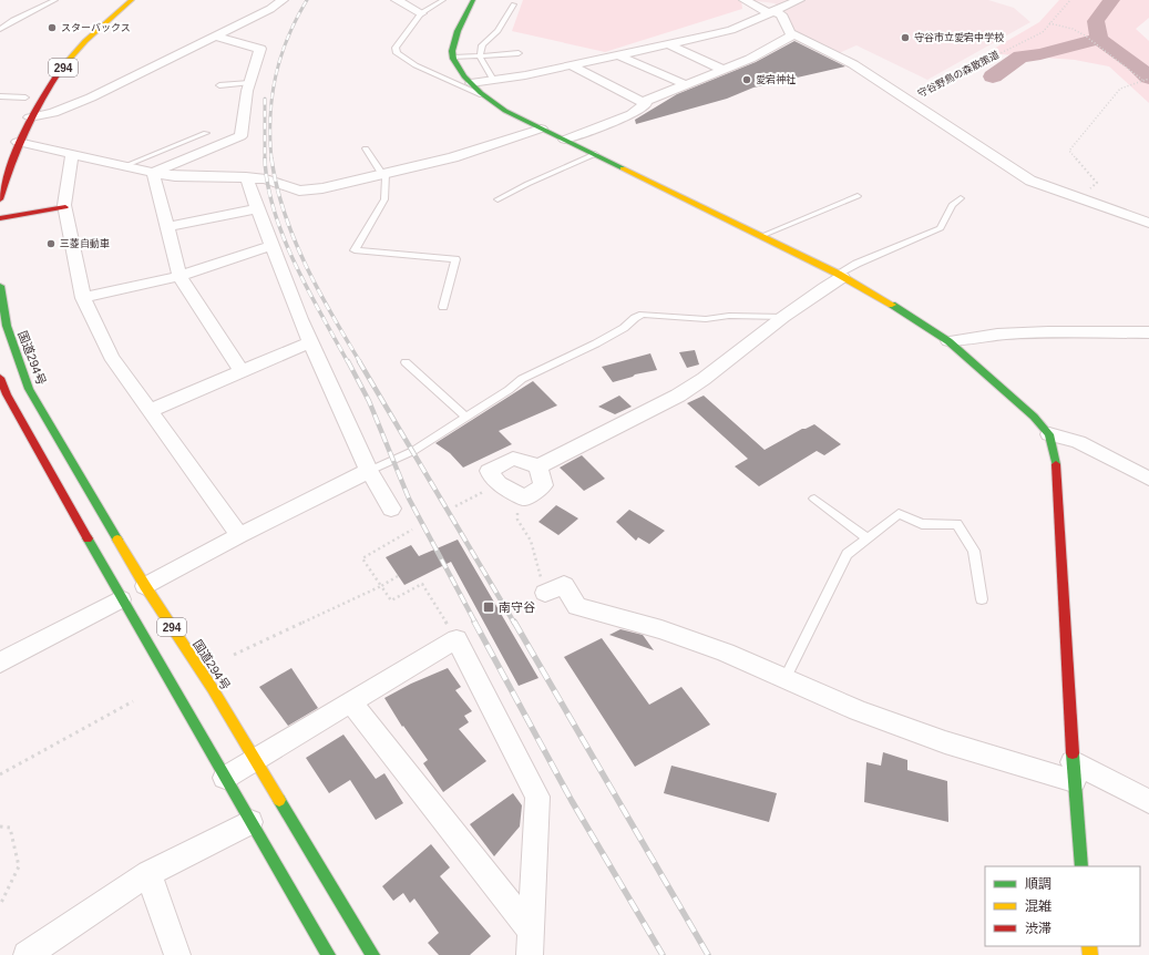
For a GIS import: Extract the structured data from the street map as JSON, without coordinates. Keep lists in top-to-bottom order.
{
  "streets": {
    "main road": ["294", "国道294号"],
    "path": ["守谷野鳥の森散策道"]
  },
  "places": {
    "other": [
      "スターバックス",
      "守谷市立愛宕中学校",
      "愛宕神社",
      "三菱自動車"
    ],
    "transit": ["南守谷"]
  },
  "legend": ["順調", "混雑", "渋滞"]
}
